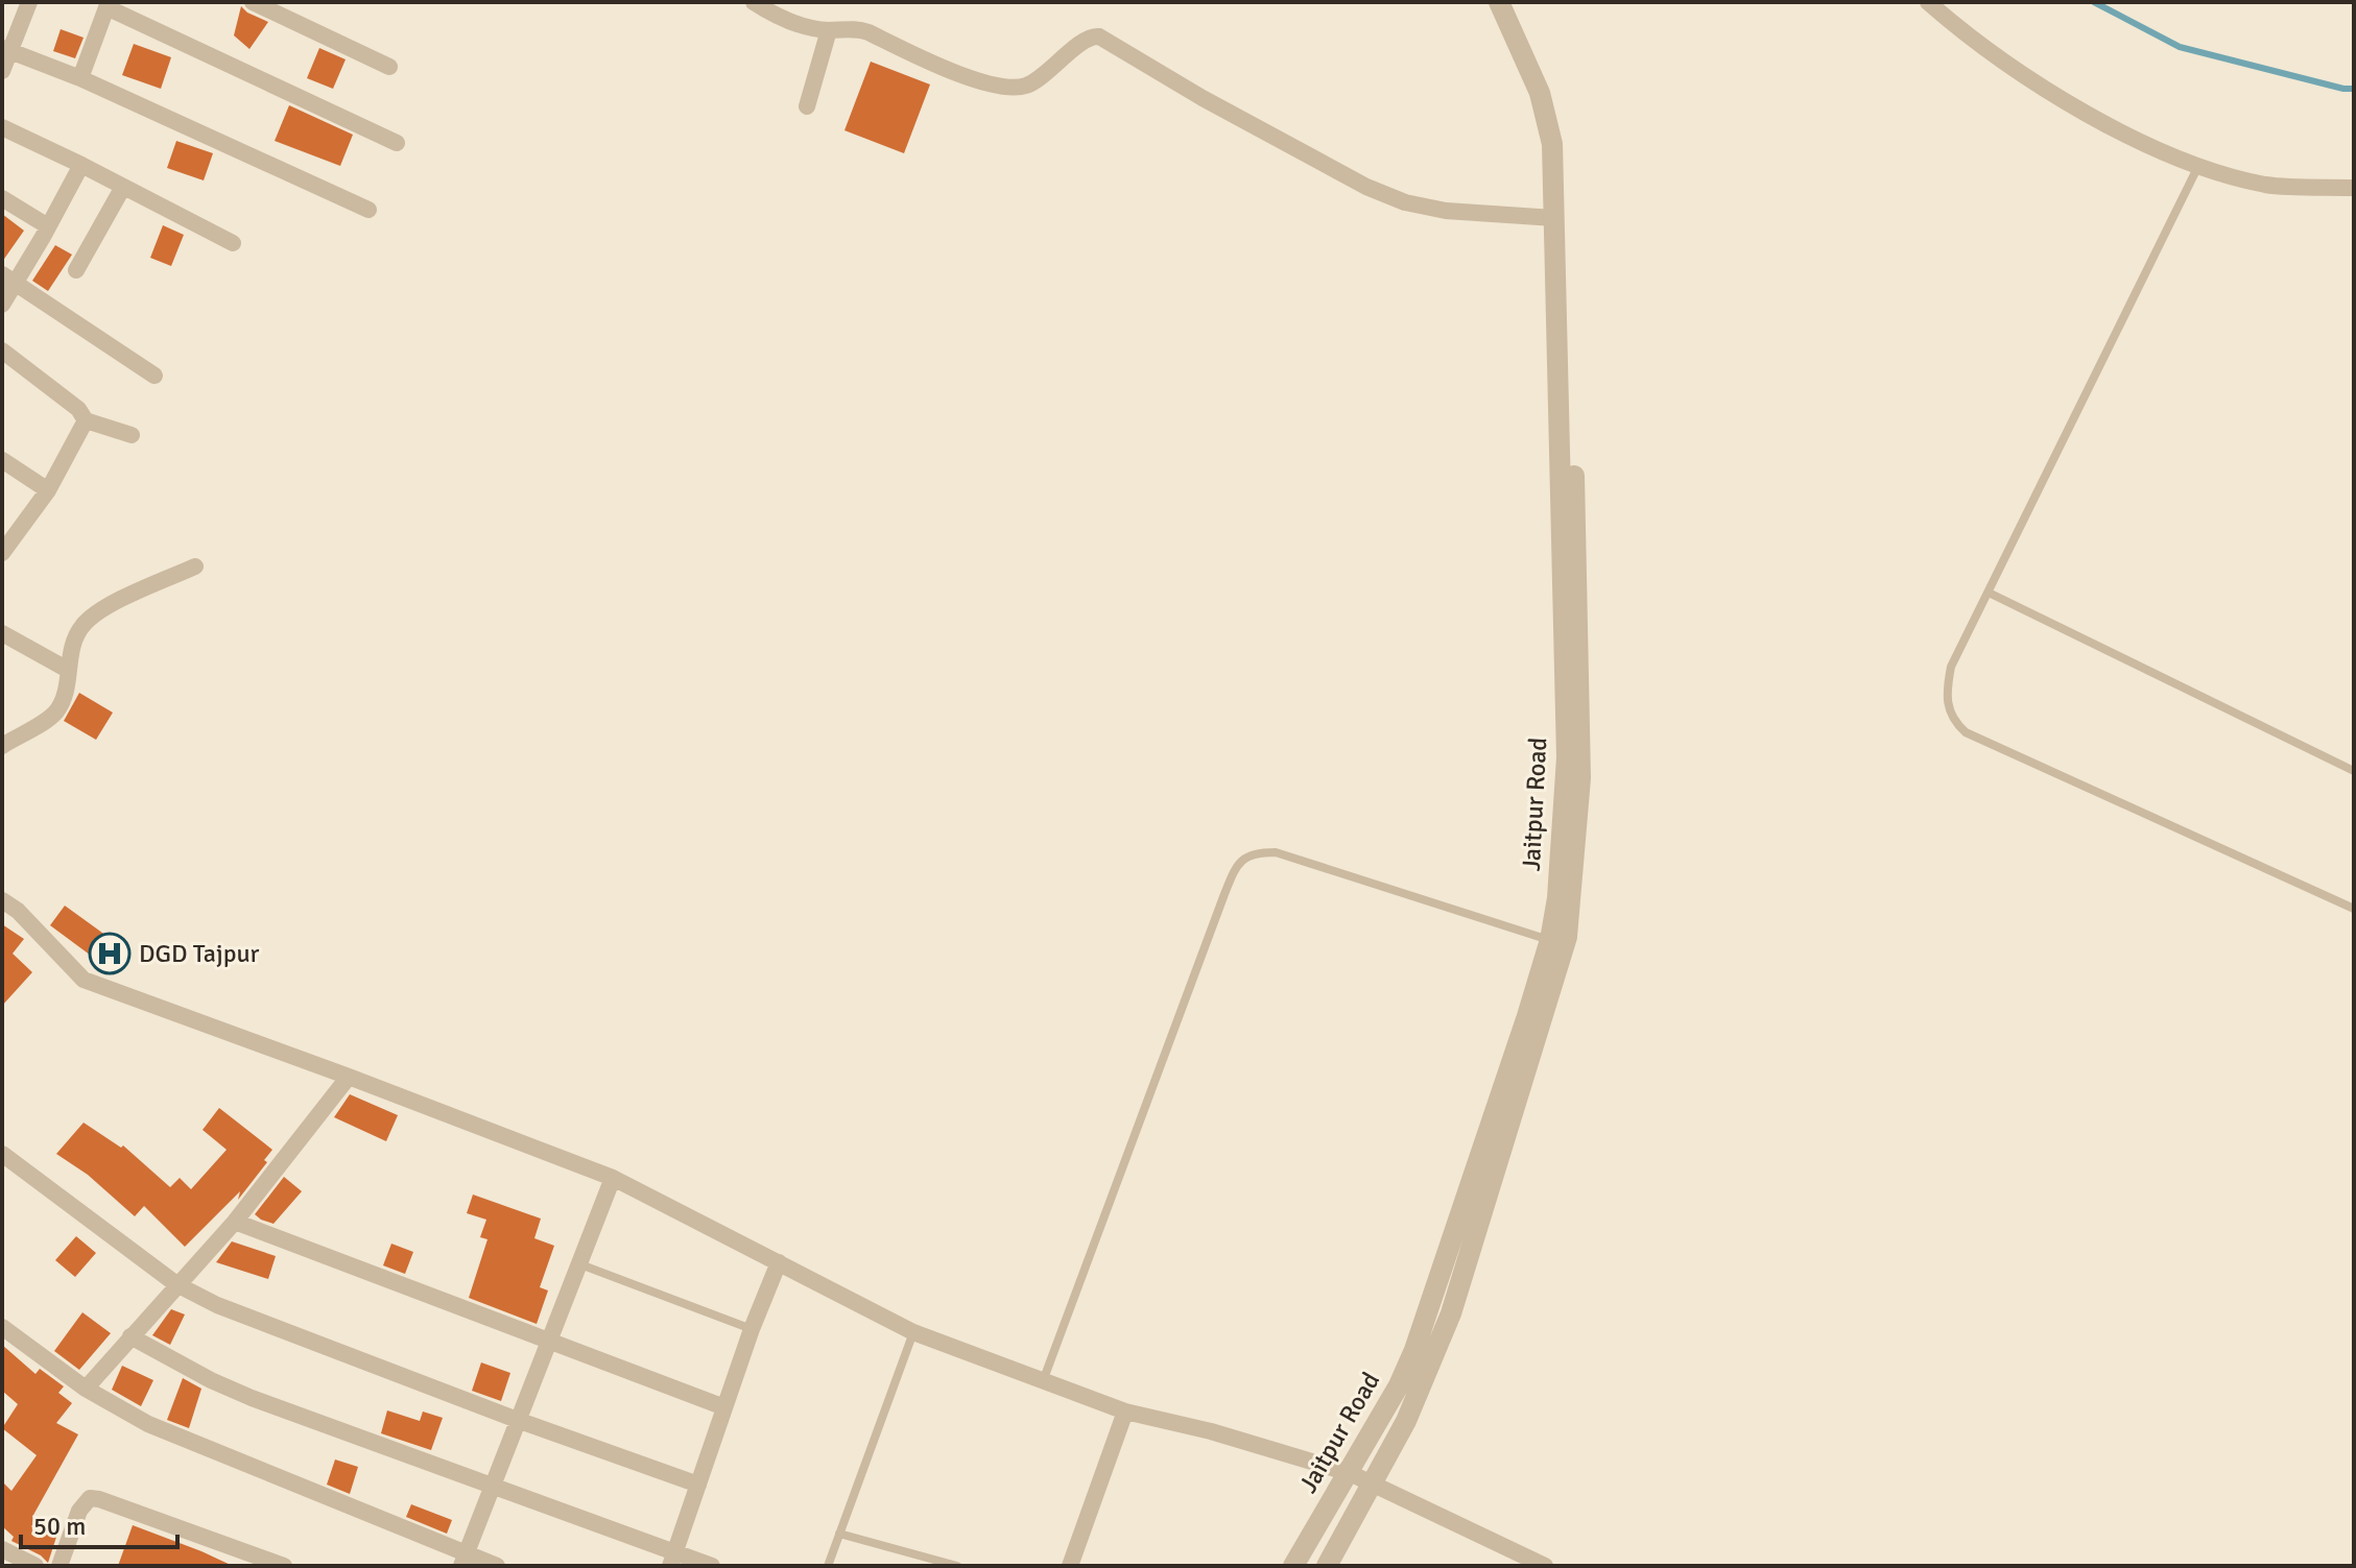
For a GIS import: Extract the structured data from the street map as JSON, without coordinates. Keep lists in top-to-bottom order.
{
  "streets": {
    "street": ["Jaitpur Road"]
  },
  "places": {
    "hospital": ["DGD Tajpur"]
  },
  "scale_bar": "50 m"
}
